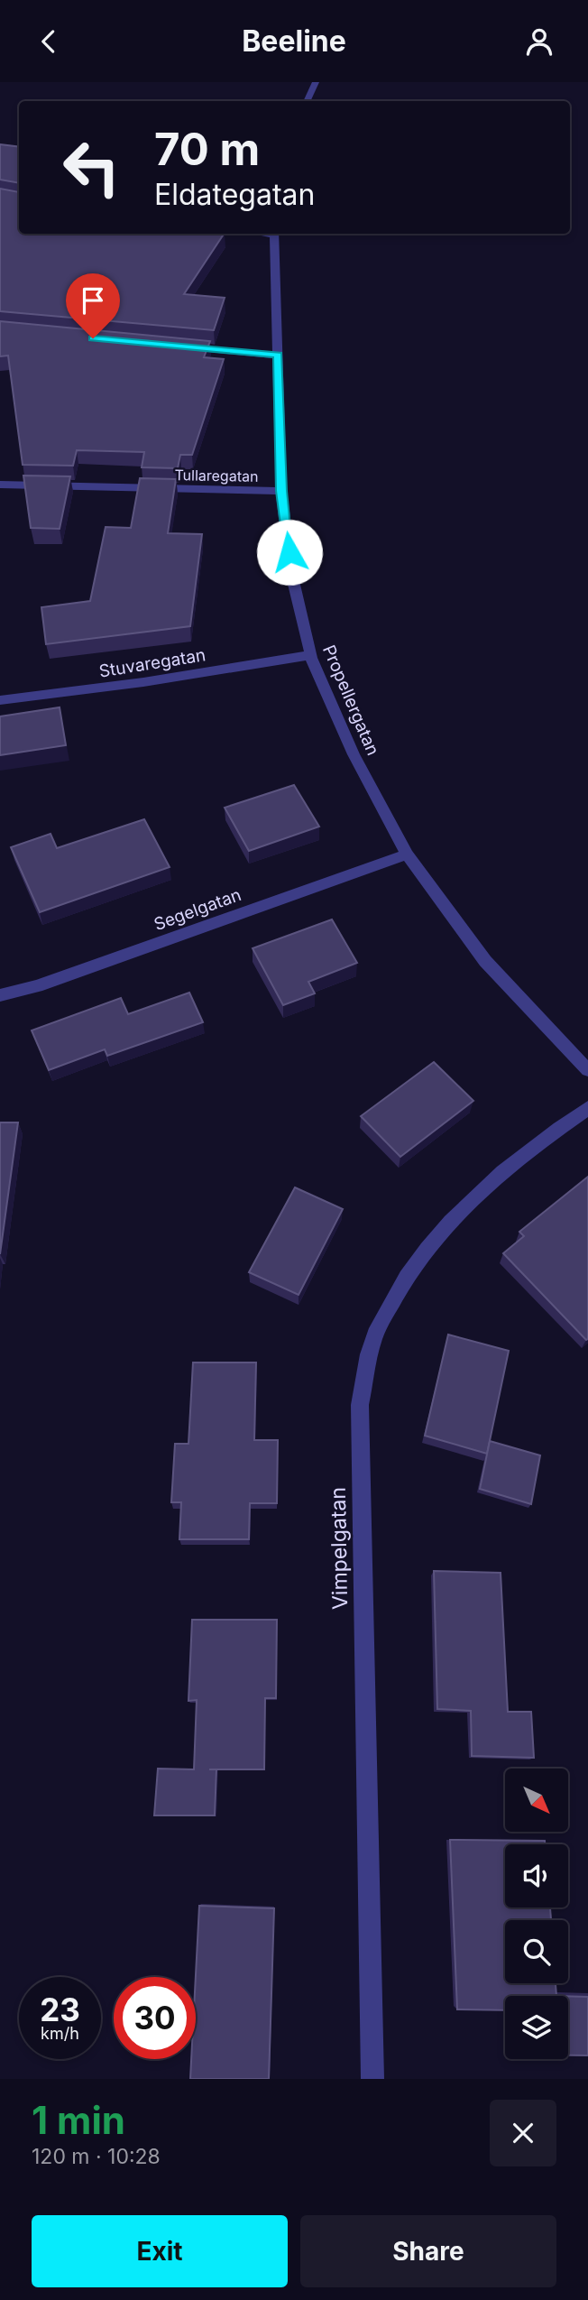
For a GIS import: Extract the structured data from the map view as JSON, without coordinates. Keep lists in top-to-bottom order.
{
  "streets": {
    "street": [
      "Tullaregatan",
      "Stuvaregatan",
      "Propellergatan",
      "Segelgatan",
      "Vimpelgatan"
    ]
  },
  "crossings": [
    ["Tullaregatan", "Propellergatan"],
    ["Stuvaregatan", "Propellergatan"],
    ["Propellergatan", "Segelgatan"]
  ],
  "north": "bottom right",
  "page": {
    "header": "Beeline",
    "turn": ["70 m", "Eldategatan"],
    "speed": "23 km/h",
    "limit": "30",
    "heading": ["1 min", "120 m · 10:28"],
    "buttons": ["Exit", "Share"]
  }
}
